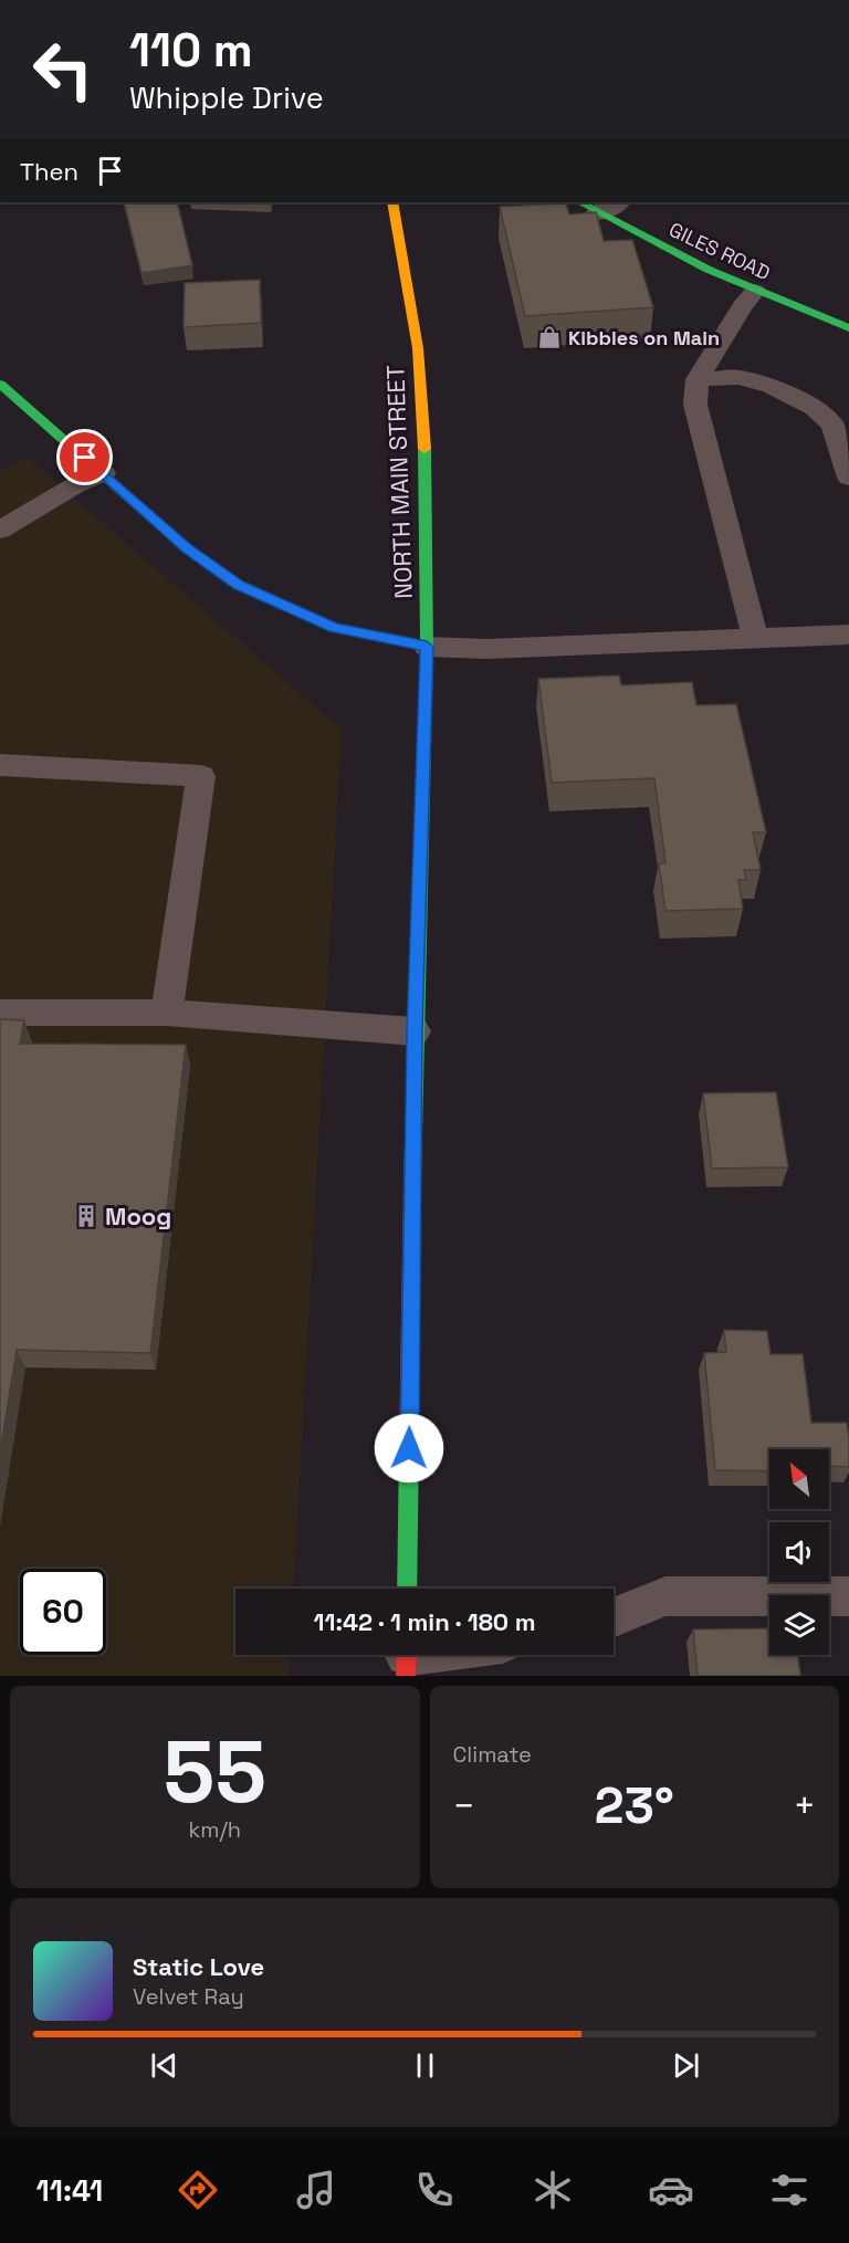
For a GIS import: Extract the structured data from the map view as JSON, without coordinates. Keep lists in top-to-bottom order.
{
  "streets": {
    "main road": ["GILES ROAD", "NORTH MAIN STREET"]
  },
  "places": {
    "shop": ["Kibbles on Main"],
    "building": ["Moog"]
  },
  "north": "top left",
  "page": {
    "turn": ["110 m", "Whipple Drive"],
    "then": "Then",
    "limit": "60",
    "trip": "11:42 · 1 min · 180 m",
    "tile": [
      ["55", "km/h"],
      "Climate"
    ],
    "heat": ["−", "23°", "+"],
    "song": ["Static Love", "Velvet Ray"],
    "tabs": "11:41"
  }
}
